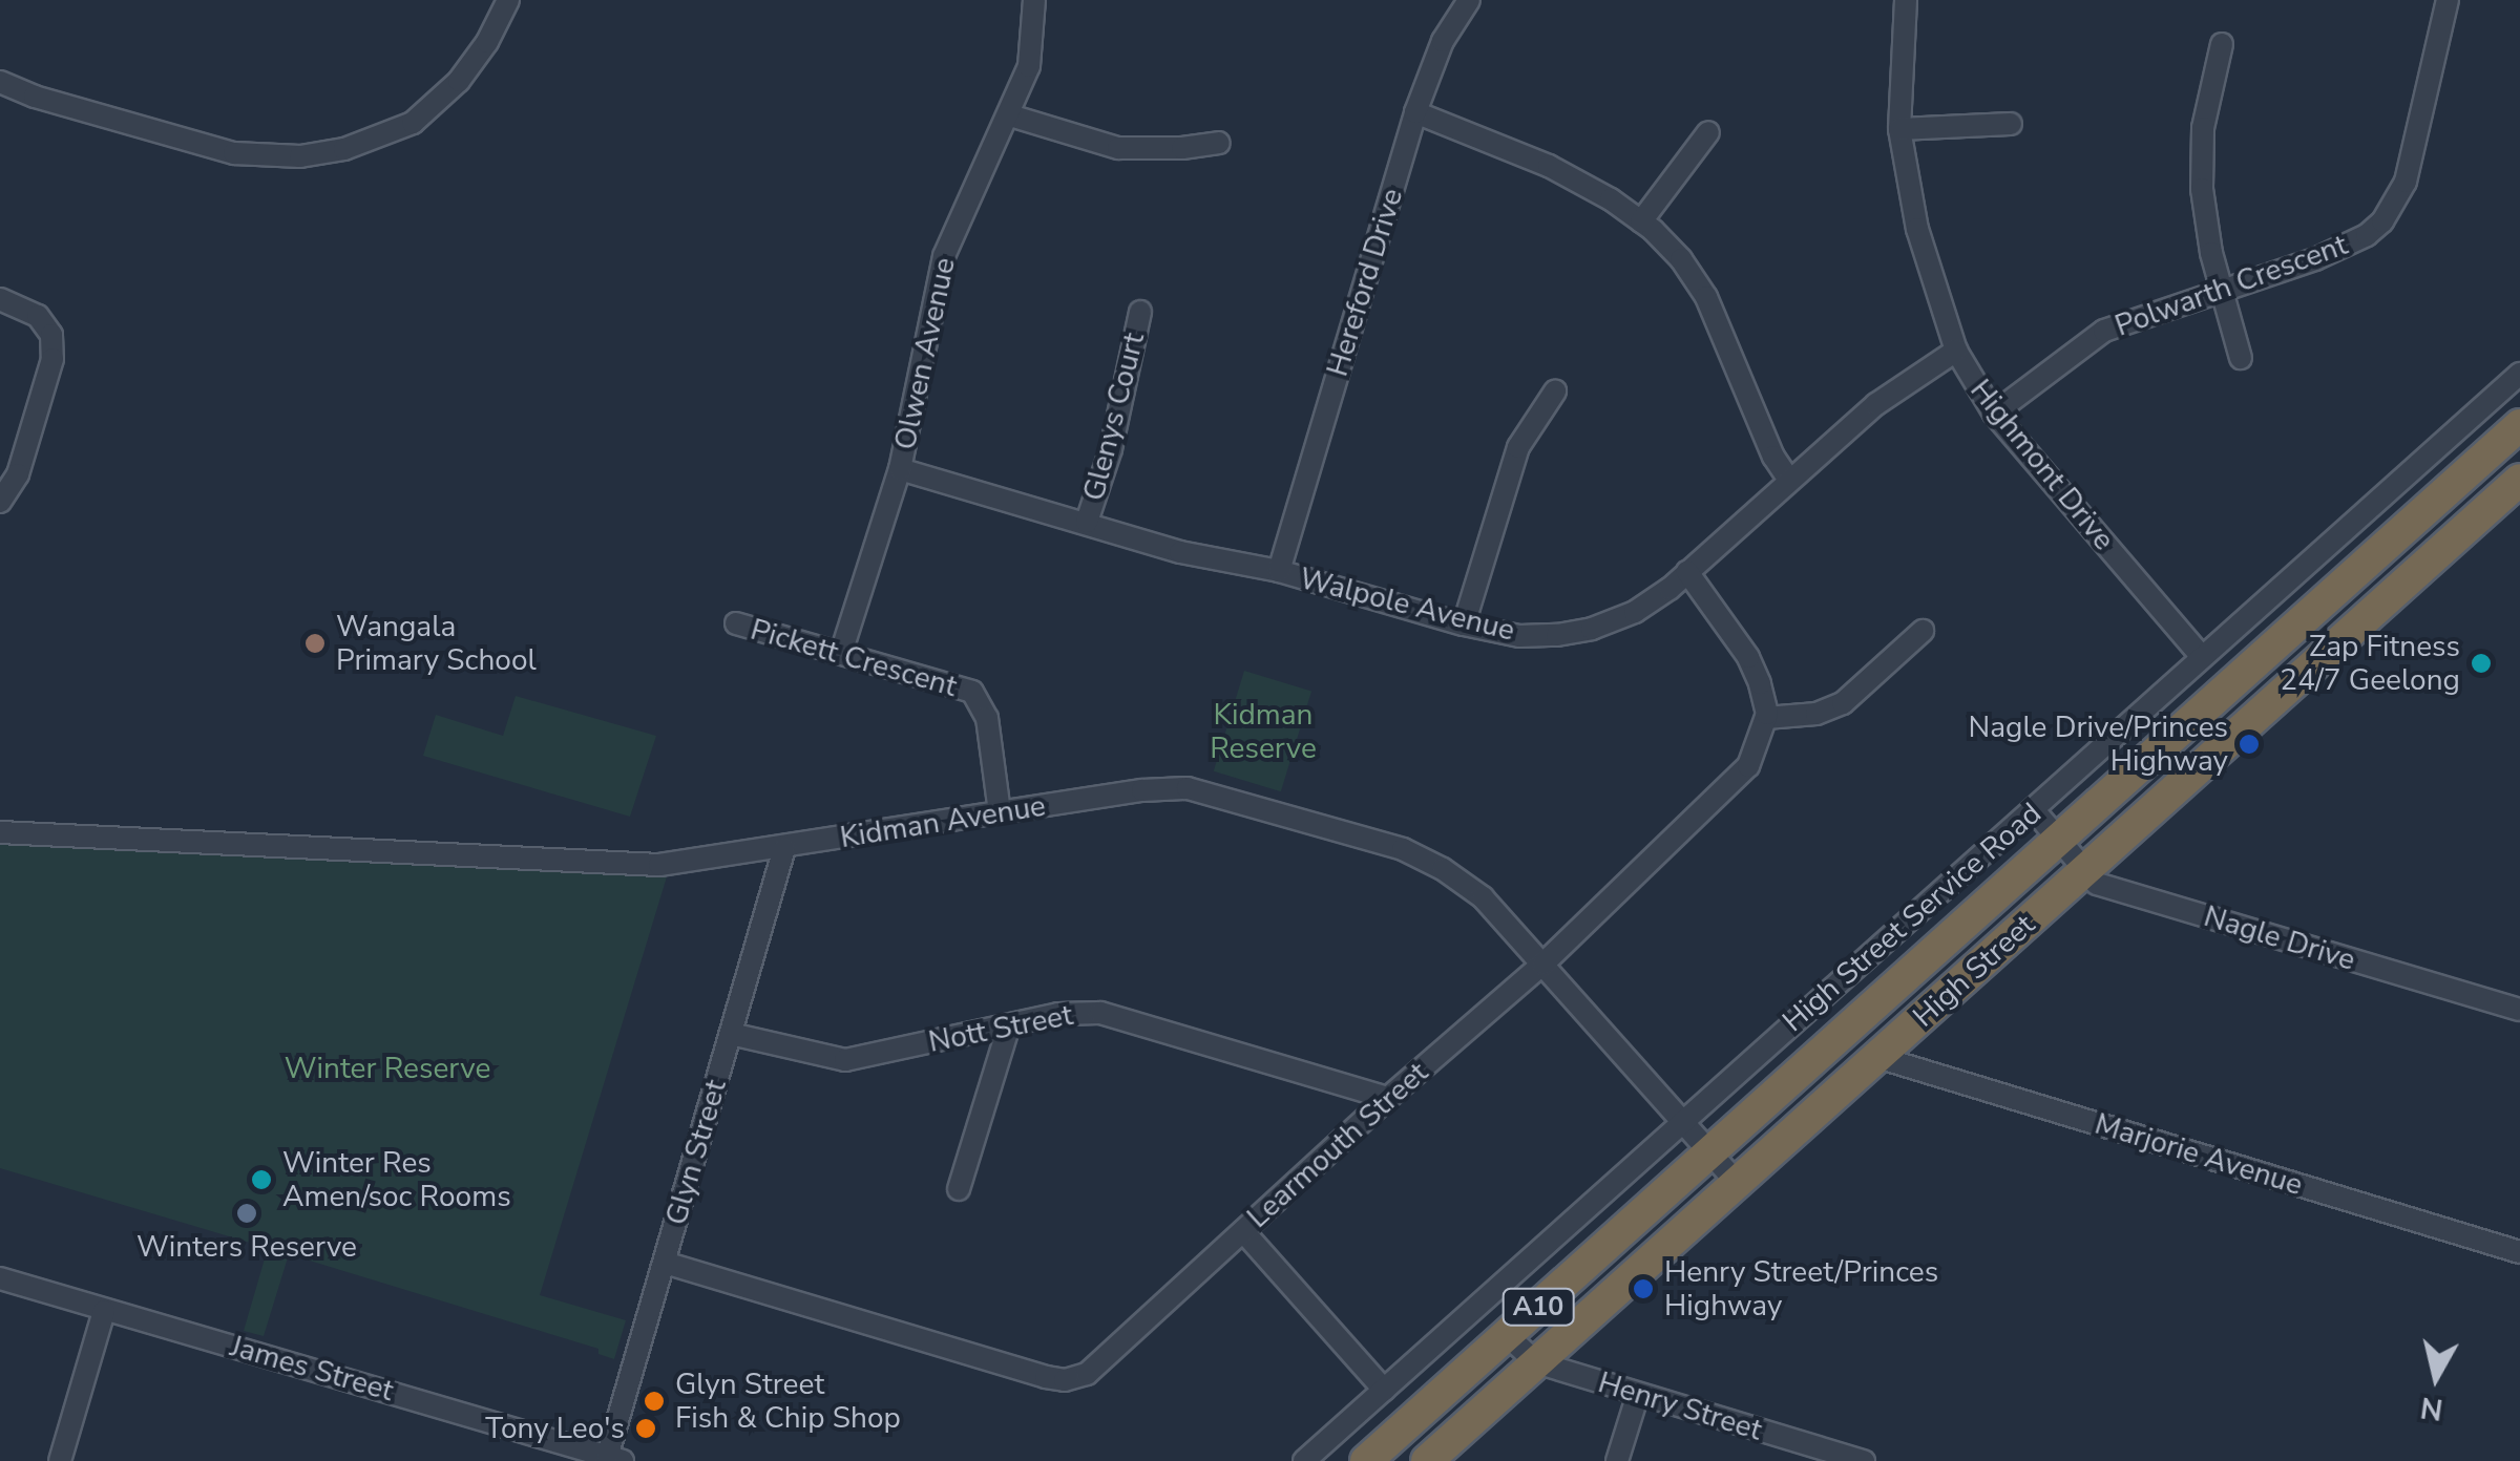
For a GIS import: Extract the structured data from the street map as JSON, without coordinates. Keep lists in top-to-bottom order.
{
  "streets": {
    "highway": ["High Street", "A10"],
    "street": [
      "Hereford Drive",
      "Polwarth Crescent",
      "Olwen Avenue",
      "Glenys Court",
      "Highmont Drive",
      "Walpole Avenue",
      "Pickett Crescent",
      "Kidman Avenue",
      "High Street Service Road",
      "Nagle Drive",
      "Nott Street",
      "Learmouth Street",
      "Glyn Street",
      "Marjorie Avenue",
      "James Street",
      "Henry Street"
    ]
  },
  "crossings": [
    ["Hereford Drive", "Walpole Avenue"],
    ["Polwarth Crescent", "Highmont Drive"],
    ["Olwen Avenue", "Walpole Avenue"],
    ["Olwen Avenue", "Pickett Crescent"],
    ["Glenys Court", "Walpole Avenue"],
    ["Highmont Drive", "Walpole Avenue"],
    ["Highmont Drive", "High Street Service Road"],
    ["Pickett Crescent", "Kidman Avenue"],
    ["Kidman Avenue", "High Street Service Road"],
    ["Kidman Avenue", "High Street"],
    ["Kidman Avenue", "Learmouth Street"],
    ["Kidman Avenue", "Glyn Street"],
    ["Nagle Drive", "High Street"],
    ["High Street", "Marjorie Avenue"],
    ["High Street", "Henry Street"],
    ["Nott Street", "Learmouth Street"],
    ["Nott Street", "Glyn Street"],
    ["Learmouth Street", "Glyn Street"],
    ["Glyn Street", "James Street"]
  ],
  "parks": ["Kidman Reserve", "Winter Reserve"],
  "places": [
    "Wangala Primary School",
    "Zap Fitness 24/7 Geelong",
    "Nagle Drive/Princes Highway",
    "Winter Res Amen/soc Rooms",
    "Winters Reserve",
    "Henry Street/Princes Highway",
    "Glyn Street Fish & Chip Shop",
    "Tony Leo's"
  ],
  "north": "bottom"
}
